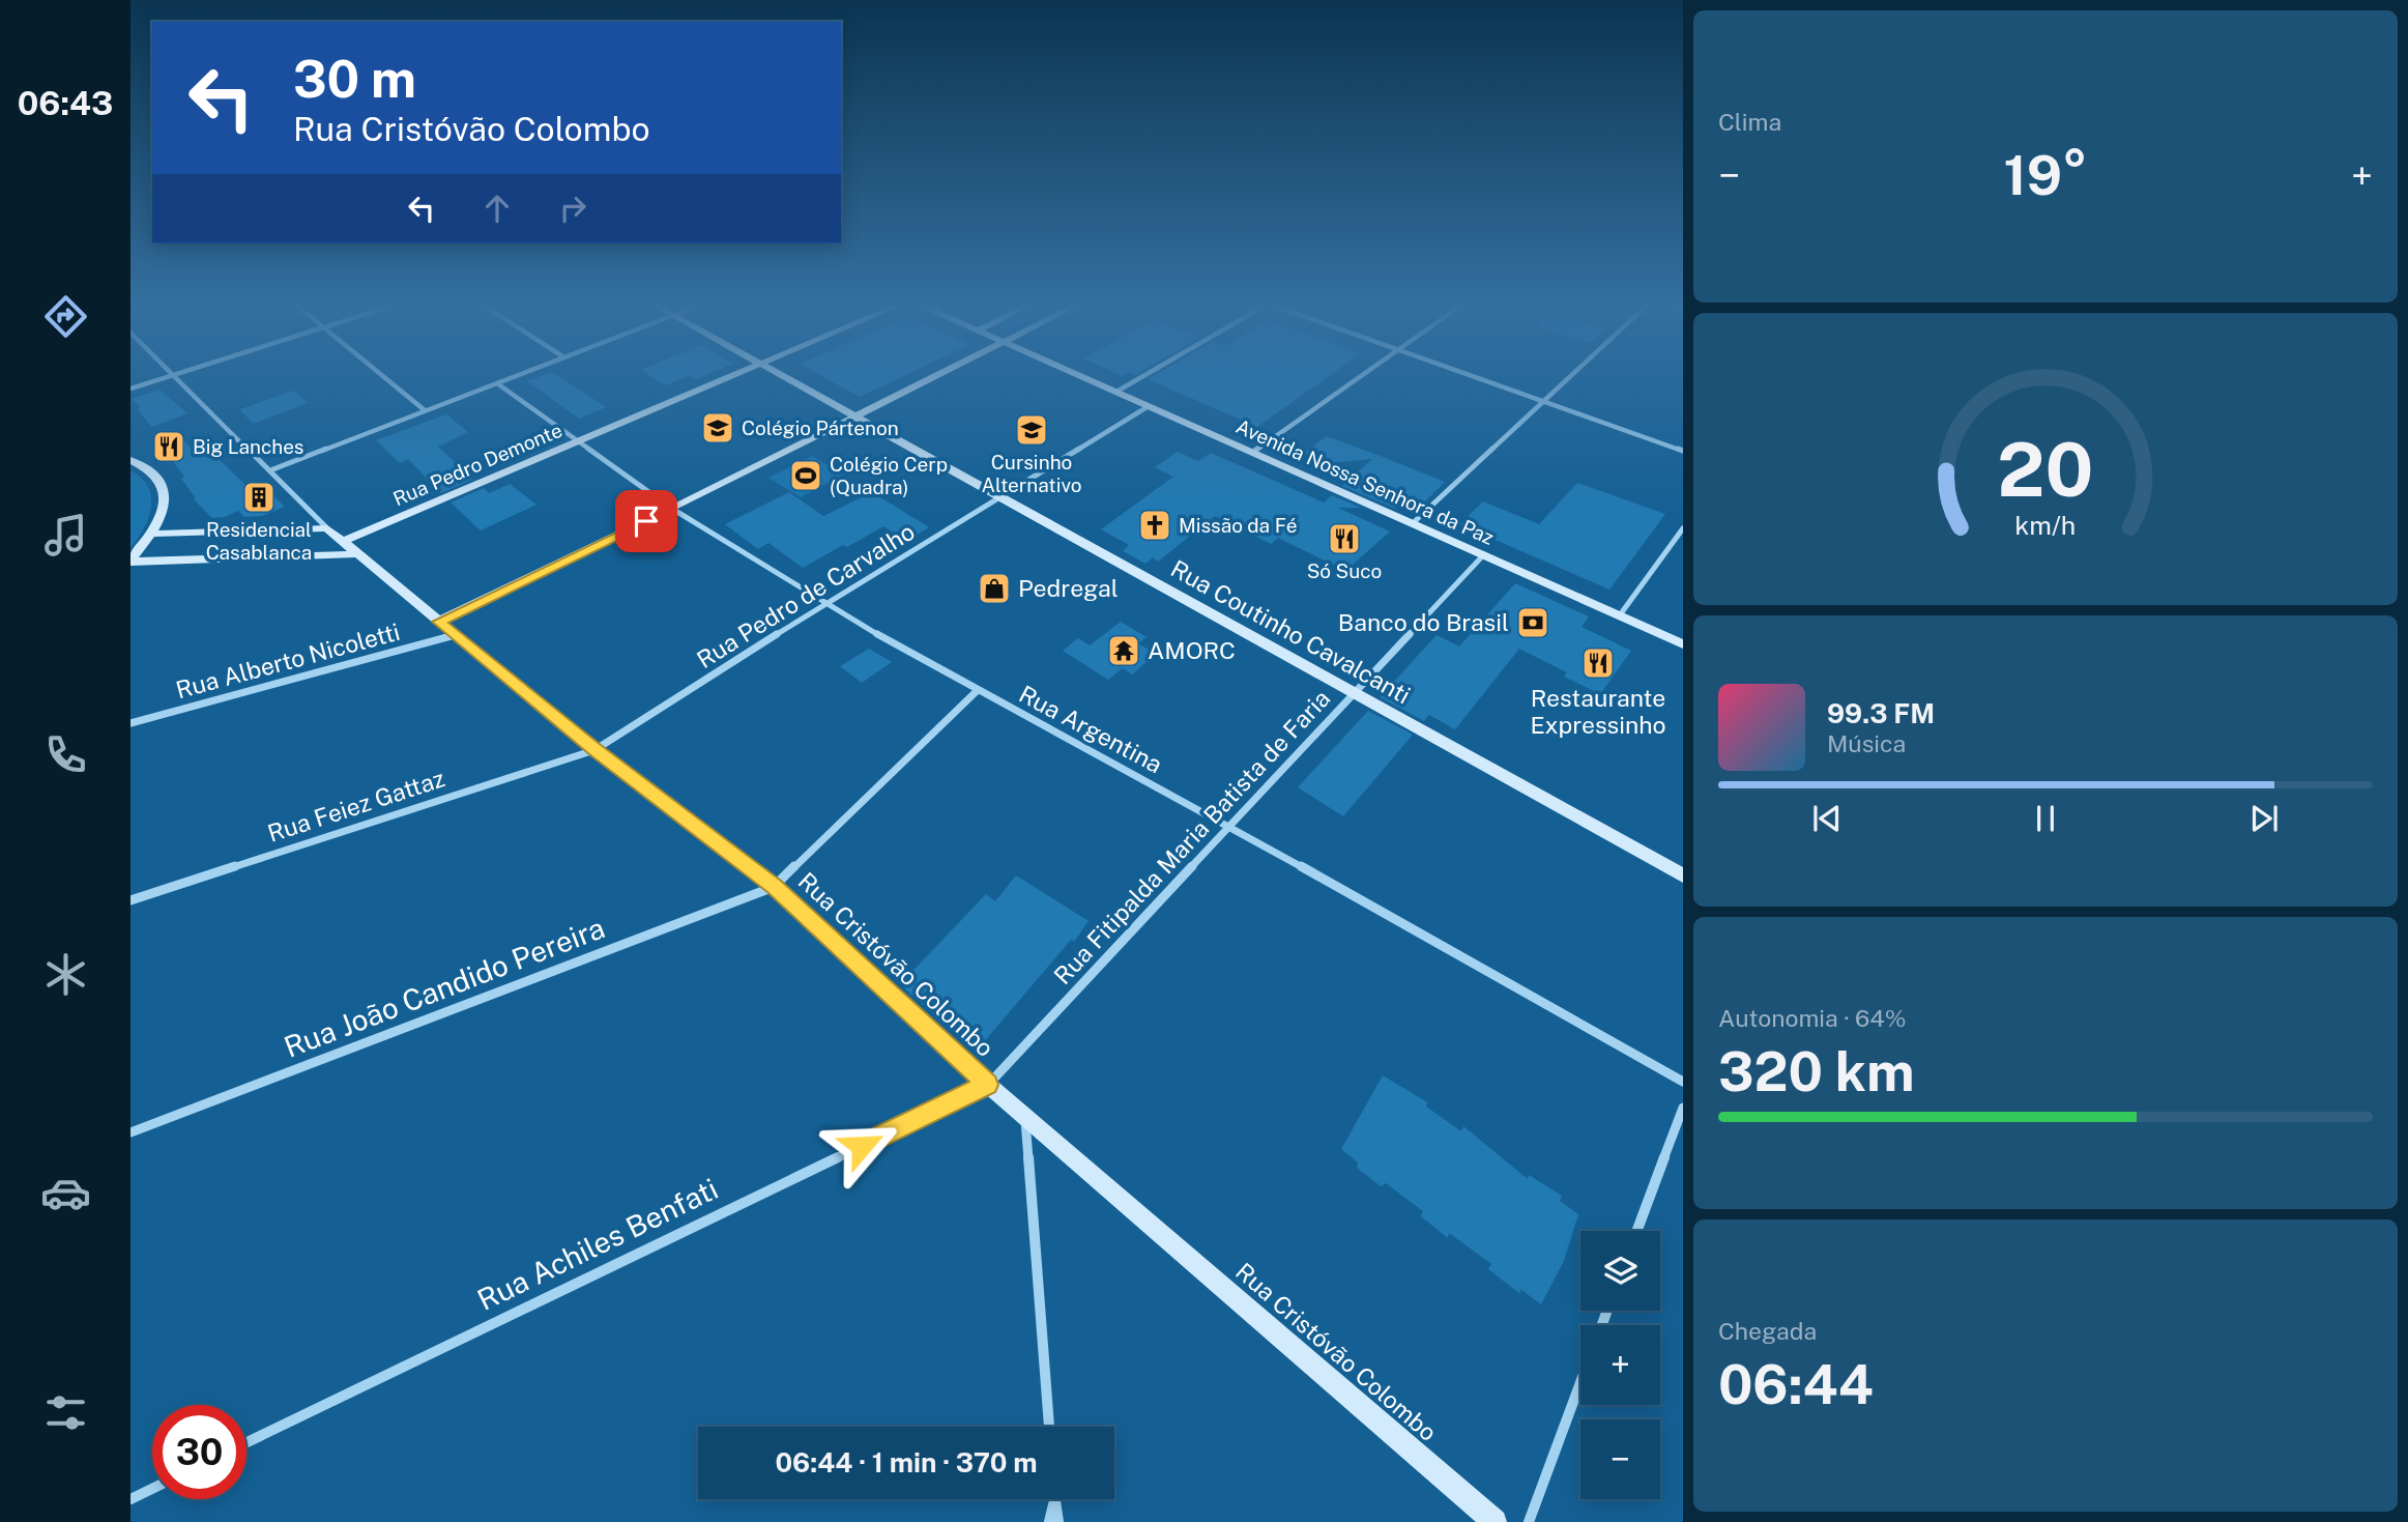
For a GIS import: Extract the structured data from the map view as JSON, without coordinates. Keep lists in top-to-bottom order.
{
  "streets": {
    "main road": [
      "Rua Pedro Demonte",
      "Avenida Nossa Senhora da Paz",
      "Rua Coutinho Cavalcanti",
      "Rua Cristóvão Colombo"
    ],
    "street": [
      "Rua Pedro de Carvalho",
      "Rua Alberto Nicoletti",
      "Rua Argentina",
      "Rua Feiez Gattaz",
      "Rua Fitipalda Maria Batista de Faria",
      "Rua João Candido Pereira",
      "Rua Achiles Benfati"
    ]
  },
  "crossings": [
    ["Rua Pedro Demonte", "Rua Argentina"],
    ["Rua Pedro Demonte", "Rua Cristóvão Colombo"],
    ["Avenida Nossa Senhora da Paz", "Rua Pedro de Carvalho"],
    ["Avenida Nossa Senhora da Paz", "Rua Fitipalda Maria Batista de Faria"],
    ["Rua Pedro de Carvalho", "Rua Coutinho Cavalcanti"],
    ["Rua Pedro de Carvalho", "Rua Argentina"],
    ["Rua Pedro de Carvalho", "Rua Feiez Gattaz"],
    ["Rua Pedro de Carvalho", "Rua Cristóvão Colombo"],
    ["Rua Coutinho Cavalcanti", "Rua Fitipalda Maria Batista de Faria"],
    ["Rua Alberto Nicoletti", "Rua Cristóvão Colombo"],
    ["Rua Argentina", "Rua Fitipalda Maria Batista de Faria"],
    ["Rua Feiez Gattaz", "Rua Cristóvão Colombo"],
    ["Rua Fitipalda Maria Batista de Faria", "Rua Cristóvão Colombo"],
    ["Rua Fitipalda Maria Batista de Faria", "Rua Achiles Benfati"],
    ["Rua Cristóvão Colombo", "Rua João Candido Pereira"],
    ["Rua Cristóvão Colombo", "Rua Achiles Benfati"]
  ],
  "places": {
    "school or university": ["Colégio Pártenon", "Cursinho Alternativo"],
    "restaurant": ["Big Lanches", "Só Suco", "Restaurante Expressinho"],
    "sports": ["Colégio Cerp (Quadra)"],
    "building": ["Residencial Casablanca"],
    "church": ["Missão da Fé"],
    "shop": ["Pedregal"],
    "bank": ["Banco do Brasil"],
    "temple": ["AMORC"]
  },
  "page": {
    "tabs": "06:43",
    "tile": [
      "Clima",
      ["Autonomia · 64%", "320 km"],
      ["Chegada", "06:44"]
    ],
    "turn": ["30 m", "Rua Cristóvão Colombo"],
    "heat": ["−", "19°", "+"],
    "song": ["99.3 FM", "Música"],
    "map_buttons": ["+", "−"],
    "limit": "30",
    "trip": "06:44 · 1 min · 370 m",
    "gauge": ["20", "km/h"]
  }
}
